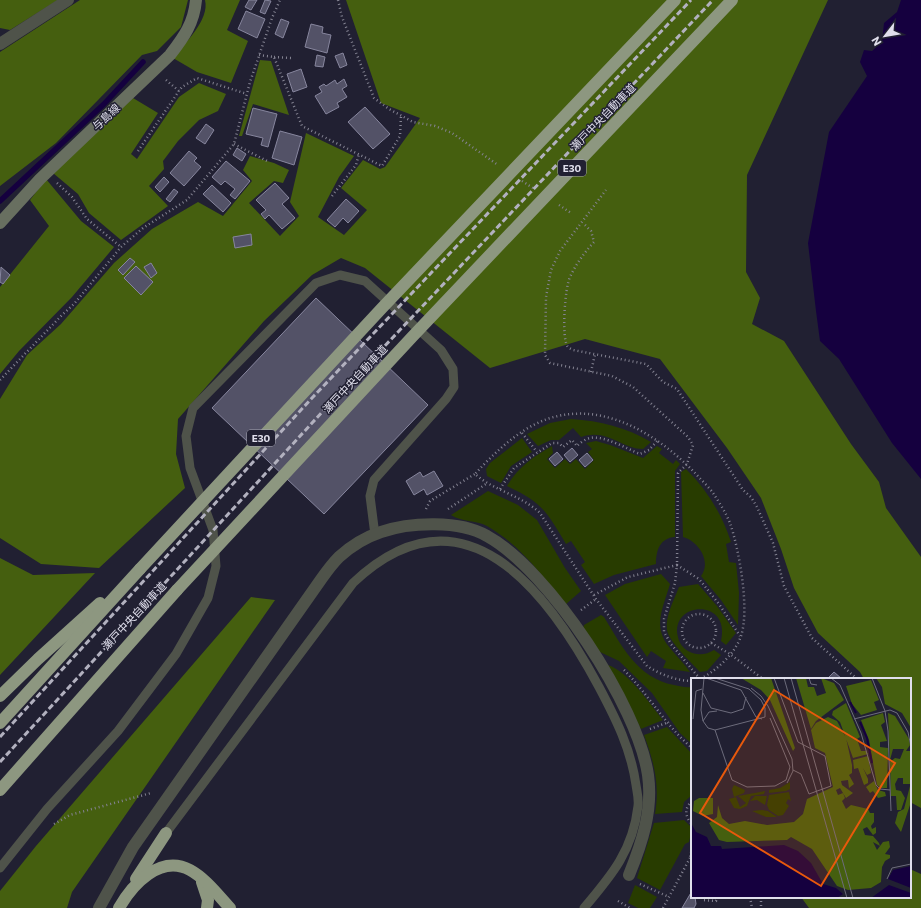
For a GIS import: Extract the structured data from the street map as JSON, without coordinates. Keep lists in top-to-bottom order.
{
  "streets": {
    "highway": ["瀬戸中央自動車道", "E30"],
    "main road": ["与島線"]
  },
  "north": "bottom left"
}
